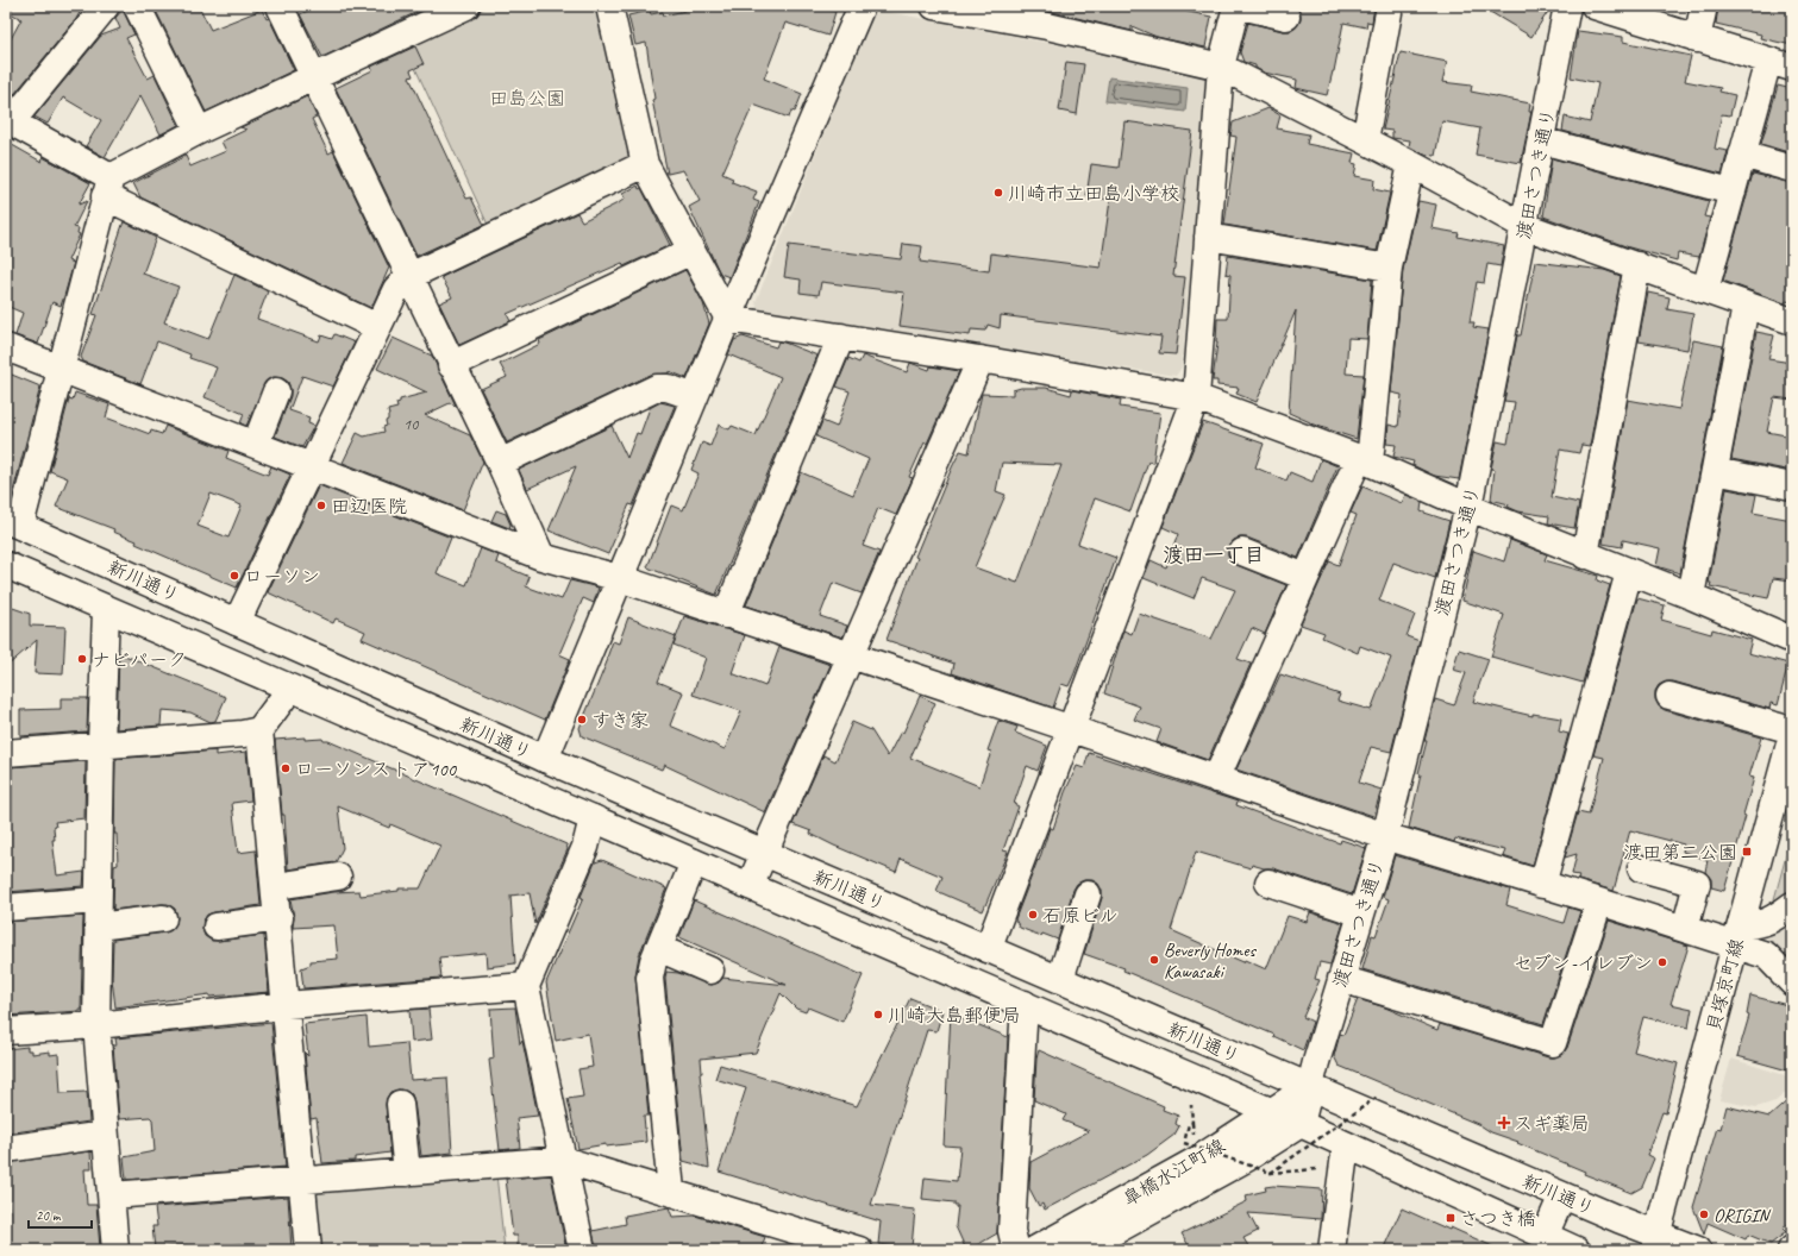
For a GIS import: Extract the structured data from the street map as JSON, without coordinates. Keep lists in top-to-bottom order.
{
  "streets": {
    "street": [
      "渡田さつき通り",
      "新川通り",
      "貝塚京町線",
      "皐橋水江町線"
    ]
  },
  "crossings": [
    ["渡田さつき通り", "新川通り"],
    ["渡田さつき通り", "皐橋水江町線"],
    ["新川通り", "貝塚京町線"],
    ["新川通り", "皐橋水江町線"]
  ],
  "districts": ["渡田一丁目"],
  "parks": ["田島公園"],
  "places": {
    "other": [
      "川崎市立田島小学校",
      "田辺医院",
      "ローソン",
      "ナビパーク",
      "すき家",
      "ローソンストア100",
      "石原ビル",
      "Beverly Homes Kawasaki",
      "セブン-イレブン",
      "川崎大島郵便局",
      "ORIGIN"
    ],
    "transit": ["渡田第二公園", "さつき橋"],
    "health": ["スギ薬局"]
  },
  "house_numbers": ["10"],
  "scale_bar": "20 m"
}
